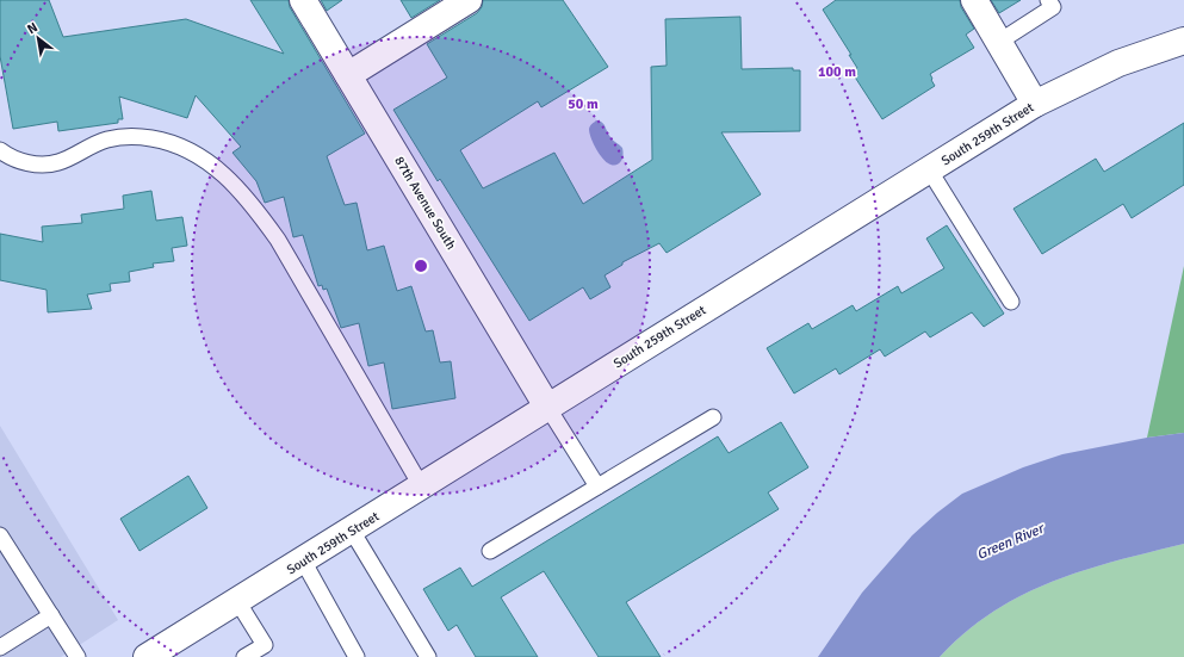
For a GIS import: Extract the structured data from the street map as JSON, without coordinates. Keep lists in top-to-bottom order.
{
  "streets": {
    "street": ["South 259th Street", "87th Avenue South"]
  },
  "crossings": [
    ["South 259th Street", "87th Avenue South"]
  ],
  "water": ["Green River"],
  "north": "top left",
  "rings": ["100 m", "50 m"]
}
